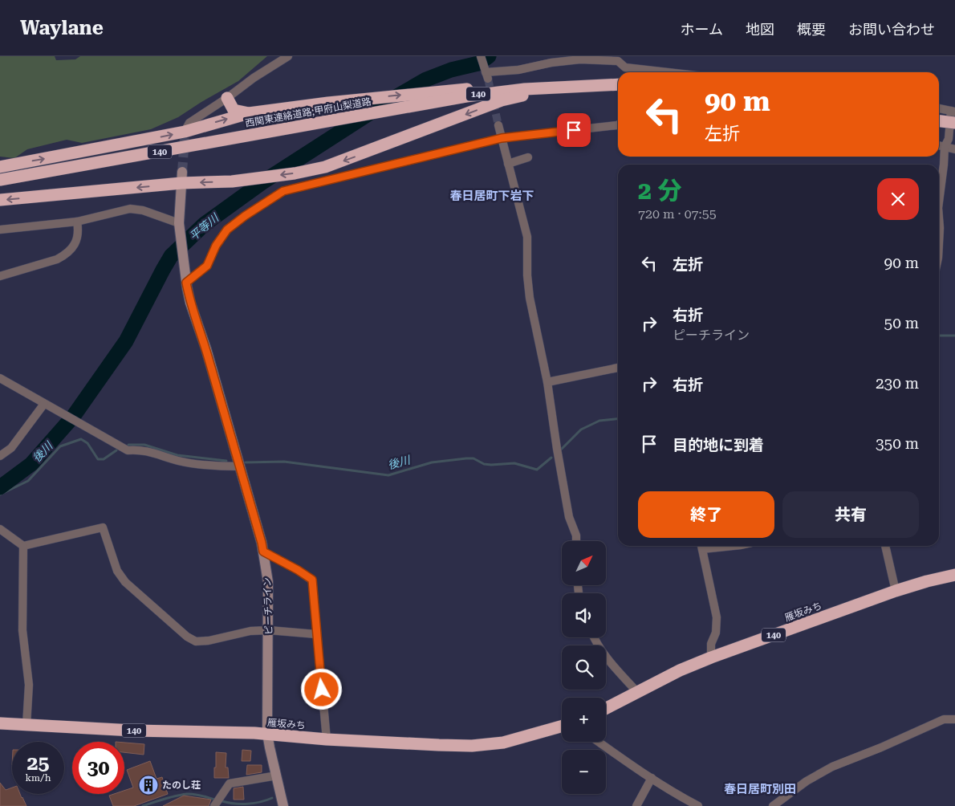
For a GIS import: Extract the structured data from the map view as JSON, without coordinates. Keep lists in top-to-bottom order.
{
  "streets": {
    "highway": ["140", "西関東連絡道路;甲府山梨道路", "雁坂みち"],
    "street": ["ピーチライン"]
  },
  "crossings": [
    ["ピーチライン", "雁坂みち"]
  ],
  "districts": ["春日居町下岩下", "春日居町別田"],
  "water": ["平等川", "後川"],
  "places": {
    "building": ["たのし荘"]
  },
  "north": "top right",
  "page": {
    "header": "Waylane",
    "nav": [
      "ホーム",
      "地図",
      "概要",
      "お問い合わせ"
    ],
    "turn": ["90 m", "左折"],
    "heading": ["2 分", "720 m · 07:55"],
    "list": [
      {
        "name": "左折",
        "value": "90 m"
      },
      {
        "name": "右折",
        "note": "ピーチライン",
        "value": "50 m"
      },
      {
        "name": "右折",
        "value": "230 m"
      },
      {
        "name": "目的地に到着",
        "value": "350 m"
      }
    ],
    "buttons": ["終了", "共有"],
    "map_buttons": ["+", "−"],
    "speed": "25 km/h",
    "limit": "30"
  }
}
